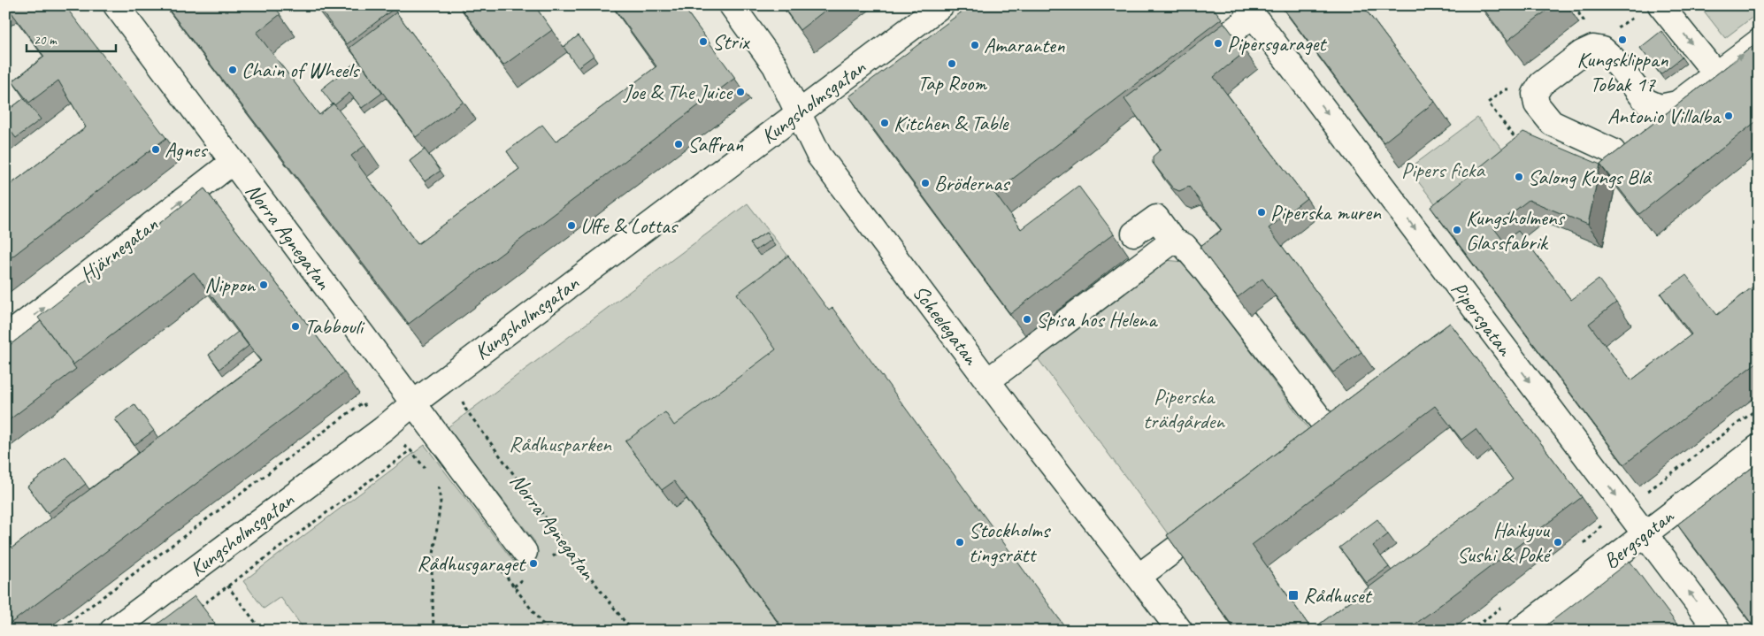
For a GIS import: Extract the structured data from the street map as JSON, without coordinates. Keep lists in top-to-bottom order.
{
  "streets": {
    "street": [
      "Kungsholmsgatan",
      "Norra Agnegatan",
      "Hjärnegatan",
      "Pipersgatan",
      "Scheelegatan",
      "Bergsgatan"
    ]
  },
  "crossings": [
    ["Kungsholmsgatan", "Norra Agnegatan"],
    ["Kungsholmsgatan", "Scheelegatan"],
    ["Norra Agnegatan", "Hjärnegatan"],
    ["Pipersgatan", "Bergsgatan"]
  ],
  "one_way": ["Hjärnegatan"],
  "parks": ["Pipers ficka", "Piperska trädgården", "Rådhusparken"],
  "places": {
    "other": [
      "Kungsklippan Tobak 17",
      "Strix",
      "Pipersgaraget",
      "Amaranten",
      "Tap Room",
      "Chain of Wheels",
      "Joe & The Juice",
      "Antonio Villalba",
      "Kitchen & Table",
      "Saffran",
      "Agnes",
      "Salong Kungs Blå",
      "Brödernas",
      "Piperska muren",
      "Uffe & Lottas",
      "Kungsholmens Glassfabrik",
      "Nippon",
      "Spisa hos Helena",
      "Tabbouli",
      "Stockholms tingsrätt",
      "Haikyuu Sushi & Poké",
      "Rådhusgaraget"
    ],
    "transit": ["Rådhuset"]
  },
  "scale_bar": "20 m"
}
